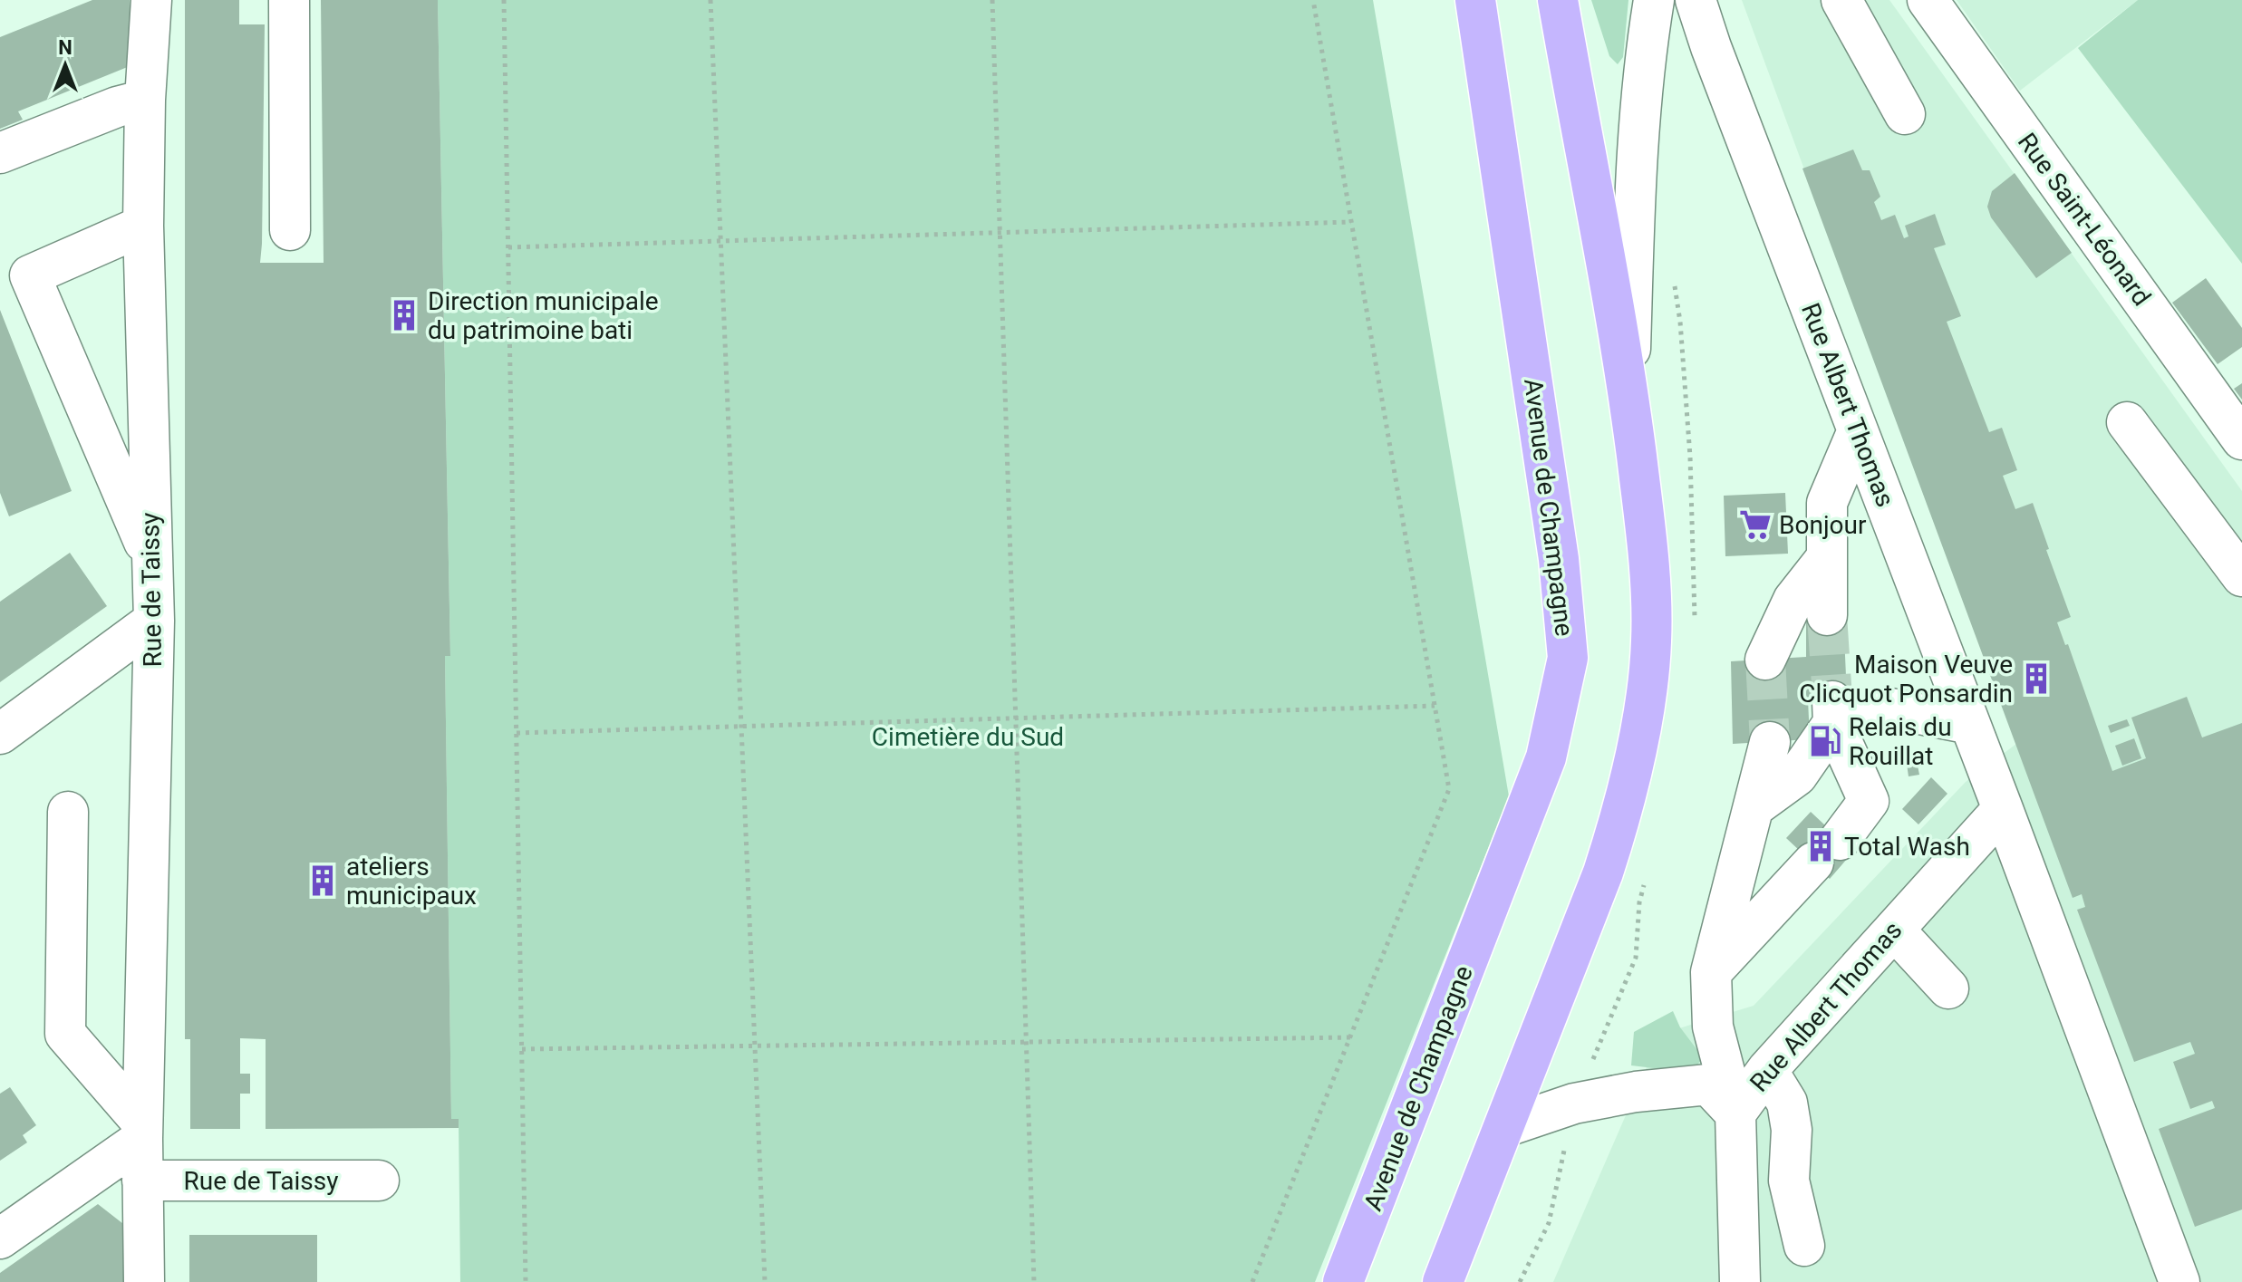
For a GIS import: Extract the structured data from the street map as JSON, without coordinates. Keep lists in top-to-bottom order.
{
  "streets": {
    "main road": ["Avenue de Champagne"],
    "street": ["Rue Saint-Léonard", "Rue Albert Thomas", "Rue de Taissy"]
  },
  "parks": ["Cimetière du Sud"],
  "places": {
    "building": [
      "Direction municipale du patrimoine bati",
      "Maison Veuve Clicquot Ponsardin",
      "Total Wash",
      "ateliers municipaux"
    ],
    "supermarket": ["Bonjour"],
    "fuel station": ["Relais du Rouillat"]
  },
  "north": "top"
}
